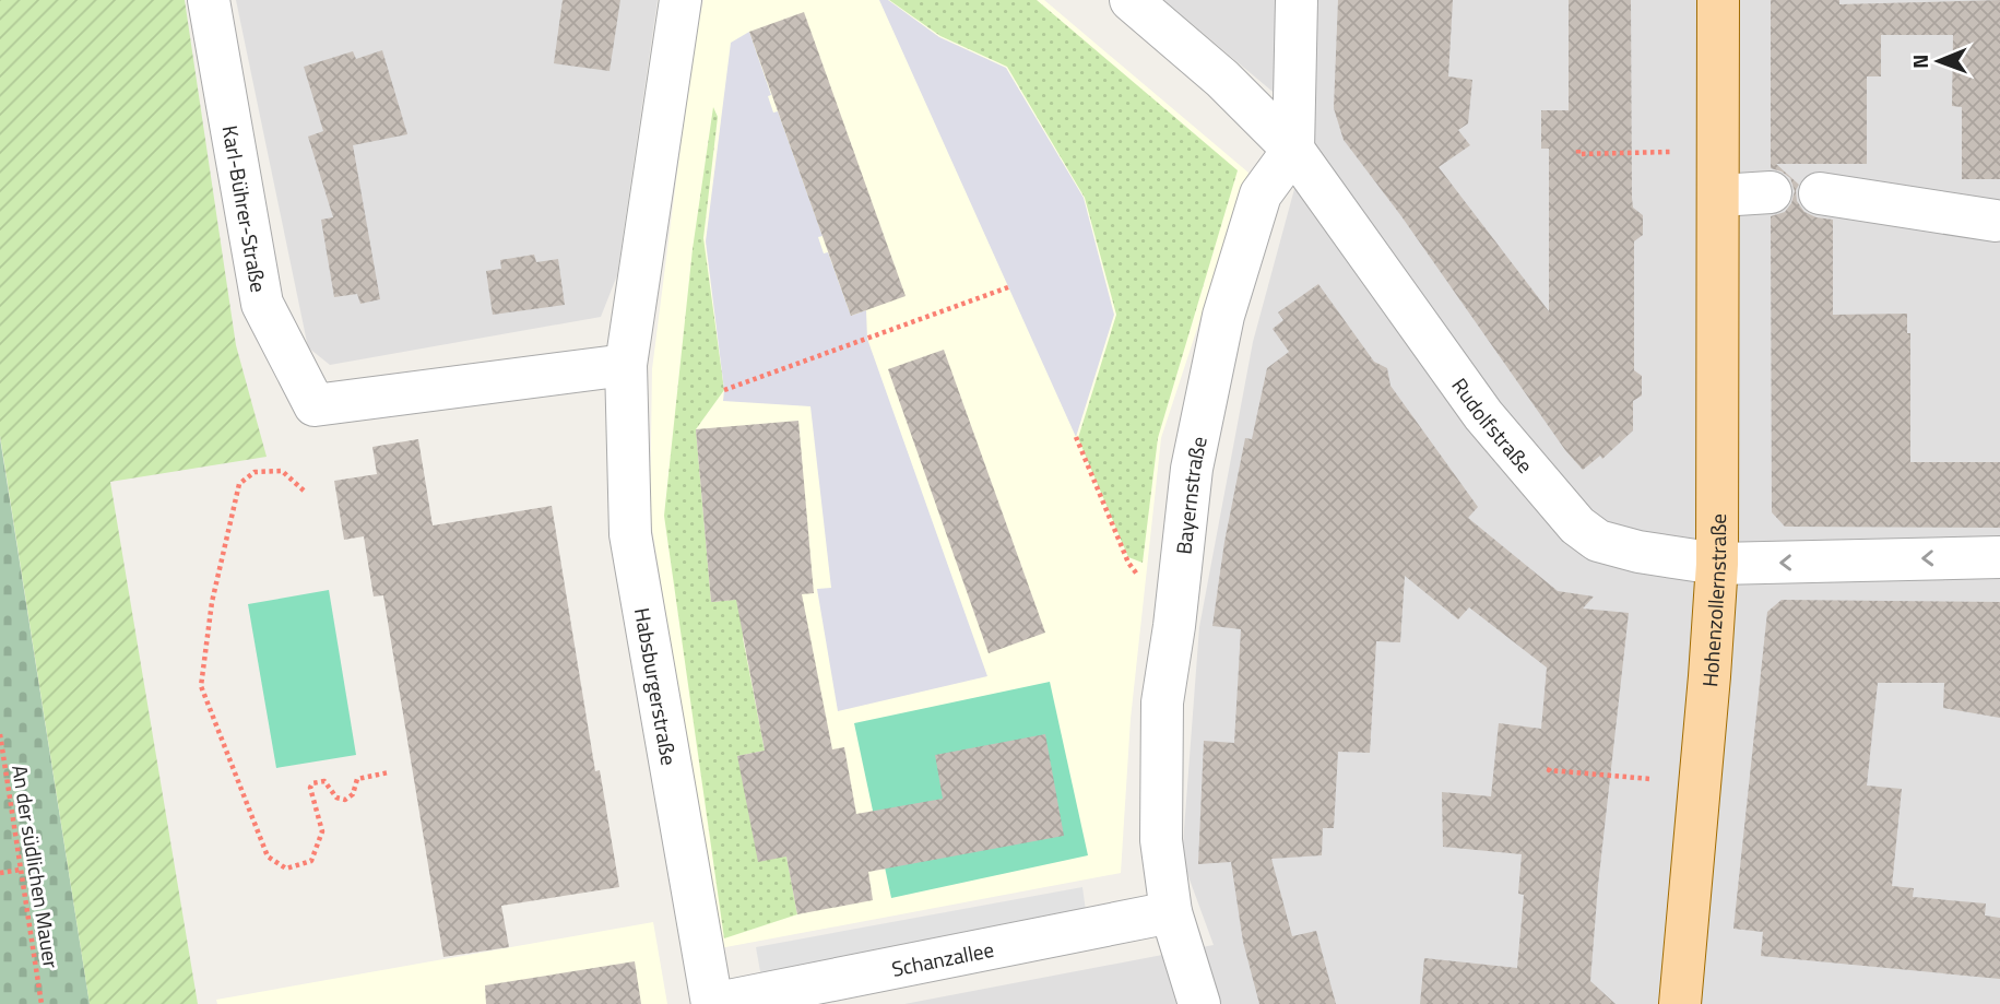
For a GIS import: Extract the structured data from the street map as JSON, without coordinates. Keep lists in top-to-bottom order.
{
  "streets": {
    "main road": ["Hohenzollernstraße"],
    "street": [
      "Karl-Bührer-Straße",
      "Rudolfstraße",
      "Bayernstraße",
      "Habsburgerstraße",
      "Schanzallee"
    ],
    "path": ["An der südlichen Mauer"]
  },
  "crossings": [
    ["Karl-Bührer-Straße", "Habsburgerstraße"],
    ["Rudolfstraße", "Bayernstraße"],
    ["Rudolfstraße", "Hohenzollernstraße"],
    ["Bayernstraße", "Schanzallee"],
    ["Habsburgerstraße", "Schanzallee"]
  ],
  "north": "left"
}
